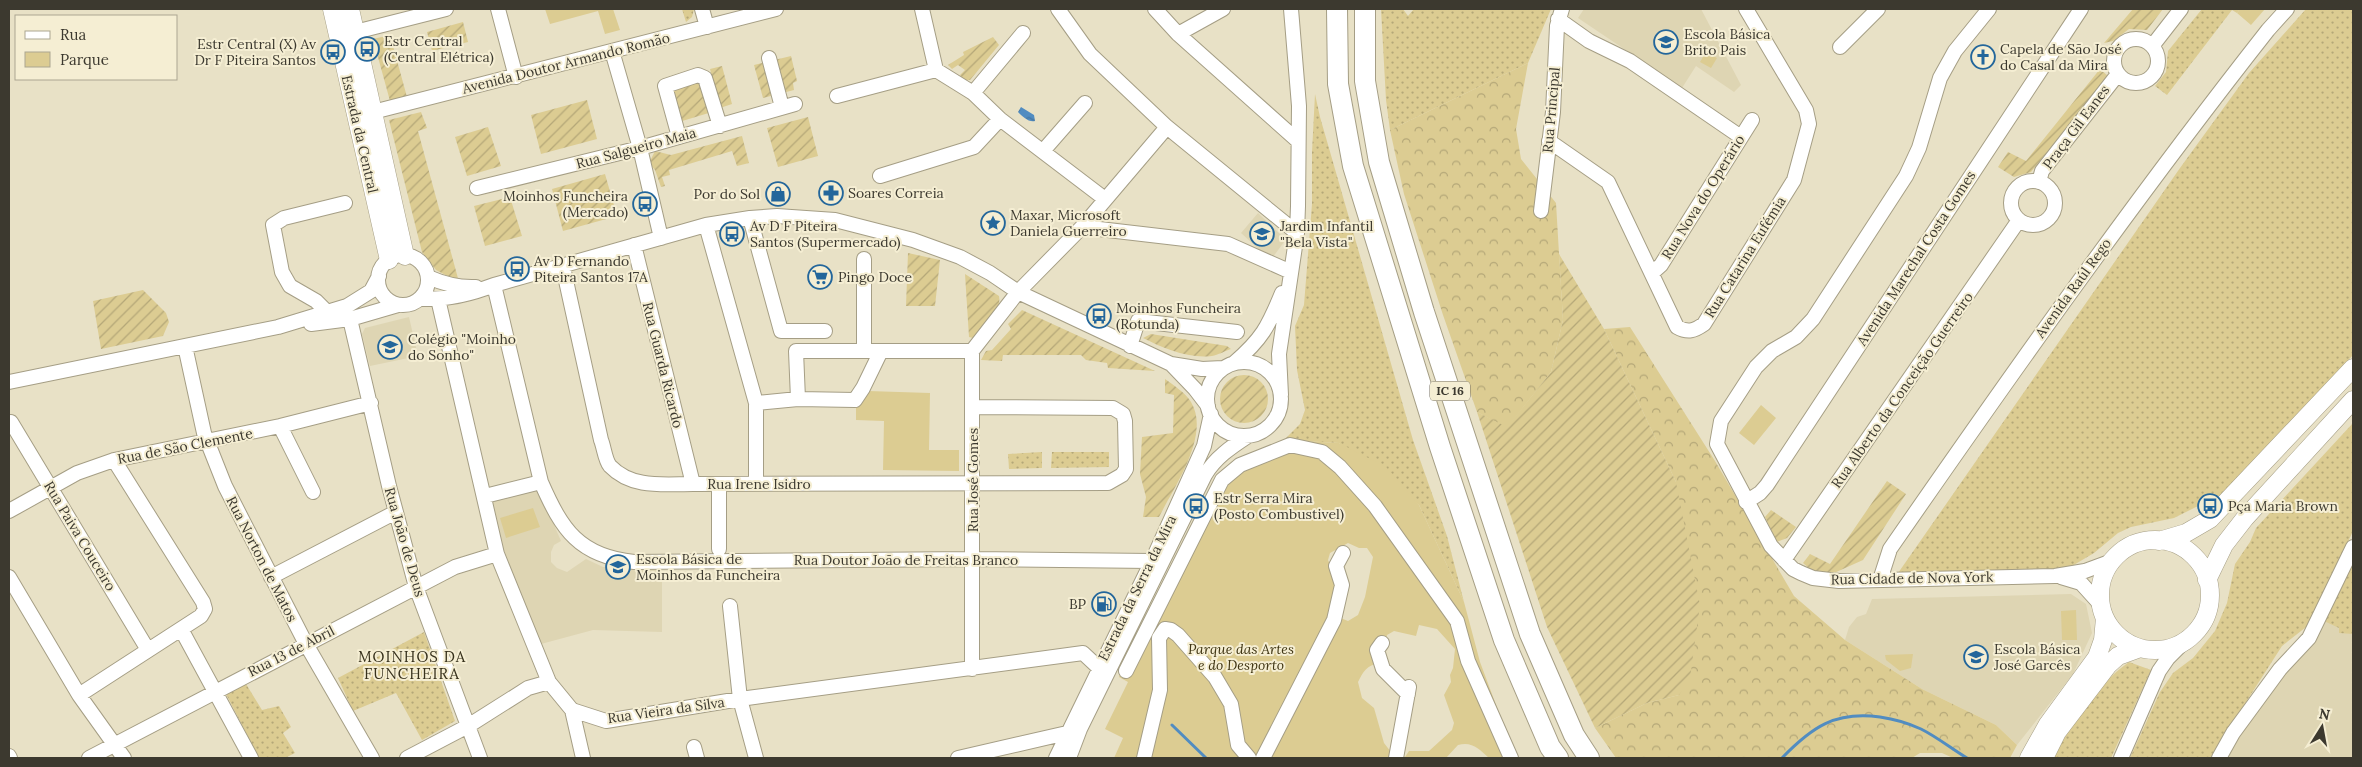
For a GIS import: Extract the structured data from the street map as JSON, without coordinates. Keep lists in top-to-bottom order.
{
  "streets": {
    "highway": ["IC 16"],
    "main road": ["Estrada da Central"],
    "street": [
      "Avenida Doutor Armando Romão",
      "Rua Principal",
      "Praça Gil Eanes",
      "Rua Salgueiro Maia",
      "Rua Nova do Operário",
      "Rua Catarina Eufémia",
      "Avenida Marechal Costa Gomes",
      "Avenida Raúl Rego",
      "Rua Guarda Ricardo",
      "Rua Alberto da Conceição Guerreiro",
      "Rua de São Clemente",
      "Rua José Gomes",
      "Rua Irene Isidro",
      "Rua Paiva Couceiro",
      "Rua João de Deus",
      "Rua Norton de Matos",
      "Rua Doutor João de Freitas Branco",
      "Rua Cidade de Nova York",
      "Estrada da Serra da Mira",
      "Rua 13 de Abril",
      "Rua Vieira da Silva"
    ]
  },
  "crossings": [
    ["Avenida Doutor Armando Romão", "Estrada da Central"],
    ["Rua Principal", "Rua Catarina Eufémia"],
    ["Praça Gil Eanes", "Rua Alberto da Conceição Guerreiro"],
    ["Rua Nova do Operário", "Rua Catarina Eufémia"],
    ["Avenida Marechal Costa Gomes", "Rua Cidade de Nova York"],
    ["Avenida Raúl Rego", "Rua Cidade de Nova York"],
    ["Rua Guarda Ricardo", "Rua Irene Isidro"],
    ["Rua Alberto da Conceição Guerreiro", "Rua Cidade de Nova York"],
    ["Rua de São Clemente", "Rua Paiva Couceiro"],
    ["Rua de São Clemente", "Rua João de Deus"],
    ["Rua de São Clemente", "Rua Norton de Matos"],
    ["Rua José Gomes", "Rua Irene Isidro"],
    ["Rua José Gomes", "Rua Doutor João de Freitas Branco"],
    ["Rua José Gomes", "Rua Vieira da Silva"],
    ["Rua João de Deus", "Rua 13 de Abril"],
    ["Rua Norton de Matos", "Rua 13 de Abril"],
    ["Rua Doutor João de Freitas Branco", "Estrada da Serra da Mira"],
    ["Estrada da Serra da Mira", "Rua Vieira da Silva"]
  ],
  "districts": ["MOINHOS DA FUNCHEIRA"],
  "parks": ["Parque das Artes e do Desporto"],
  "places": {
    "school or university": [
      "Escola Básica Brito Pais",
      "Jardim Infantil \"Bela Vista\"",
      "Colégio \"Moinho do Sonho\"",
      "Escola Básica de Moinhos da Funcheira",
      "Escola Básica José Garcês"
    ],
    "bus stop": [
      "Estr Central (Central Elétrica)",
      "Estr Central (X) Av Dr F Piteira Santos",
      "Moinhos Funcheira (Mercado)",
      "Av D F Piteira Santos (Supermercado)",
      "Av D Fernando Piteira Santos 17A",
      "Moinhos Funcheira (Rotunda)",
      "Estr Serra Mira (Posto Combustivel)",
      "Pça Maria Brown"
    ],
    "church": ["Capela de São José do Casal da Mira"],
    "pharmacy": ["Soares Correia"],
    "shop": ["Por do Sol"],
    "place": ["Maxar, Microsoft Daniela Guerreiro"],
    "supermarket": ["Pingo Doce"],
    "fuel station": ["BP"]
  },
  "legend": ["Rua", "Parque"],
  "north": "top"
}
